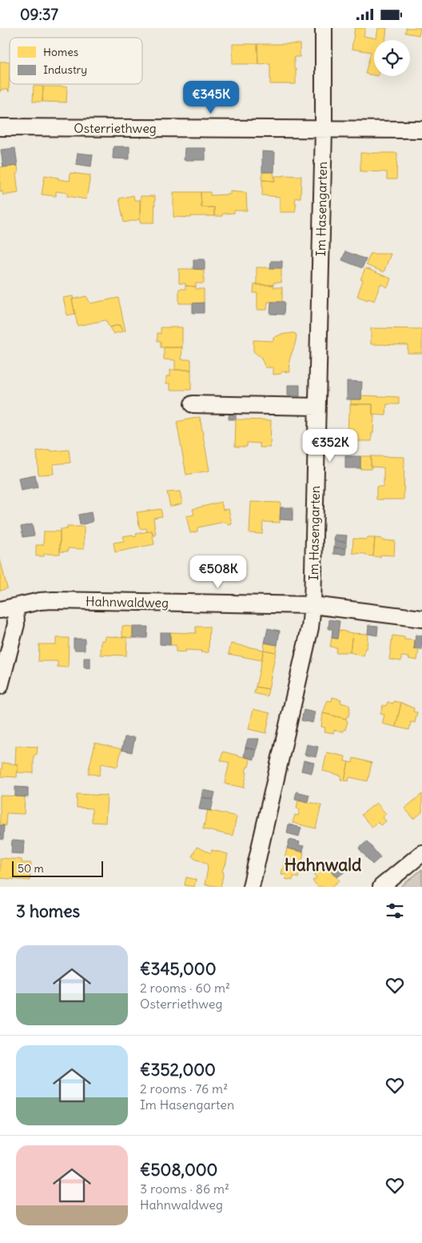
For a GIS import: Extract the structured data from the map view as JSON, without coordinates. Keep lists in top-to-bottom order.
{
  "streets": {
    "street": ["Osterriethweg", "Im Hasengarten", "Hahnwaldweg"]
  },
  "crossings": [
    ["Osterriethweg", "Im Hasengarten"],
    ["Im Hasengarten", "Hahnwaldweg"]
  ],
  "districts": ["Hahnwald"],
  "legend": ["Homes", "Industry"],
  "scale_bar": "50 m",
  "page": {
    "status": "09:37",
    "price": ["€345K", "€352K", "€508K"],
    "scale": "50 m",
    "heading": "3 homes",
    "list": [
      {
        "name": "€345,000",
        "note": "2 rooms · 60 m² · Osterriethweg"
      },
      {
        "name": "€352,000",
        "note": "2 rooms · 76 m² · Im Hasengarten"
      },
      {
        "name": "€508,000",
        "note": "3 rooms · 86 m² · Hahnwaldweg"
      }
    ]
  }
}
